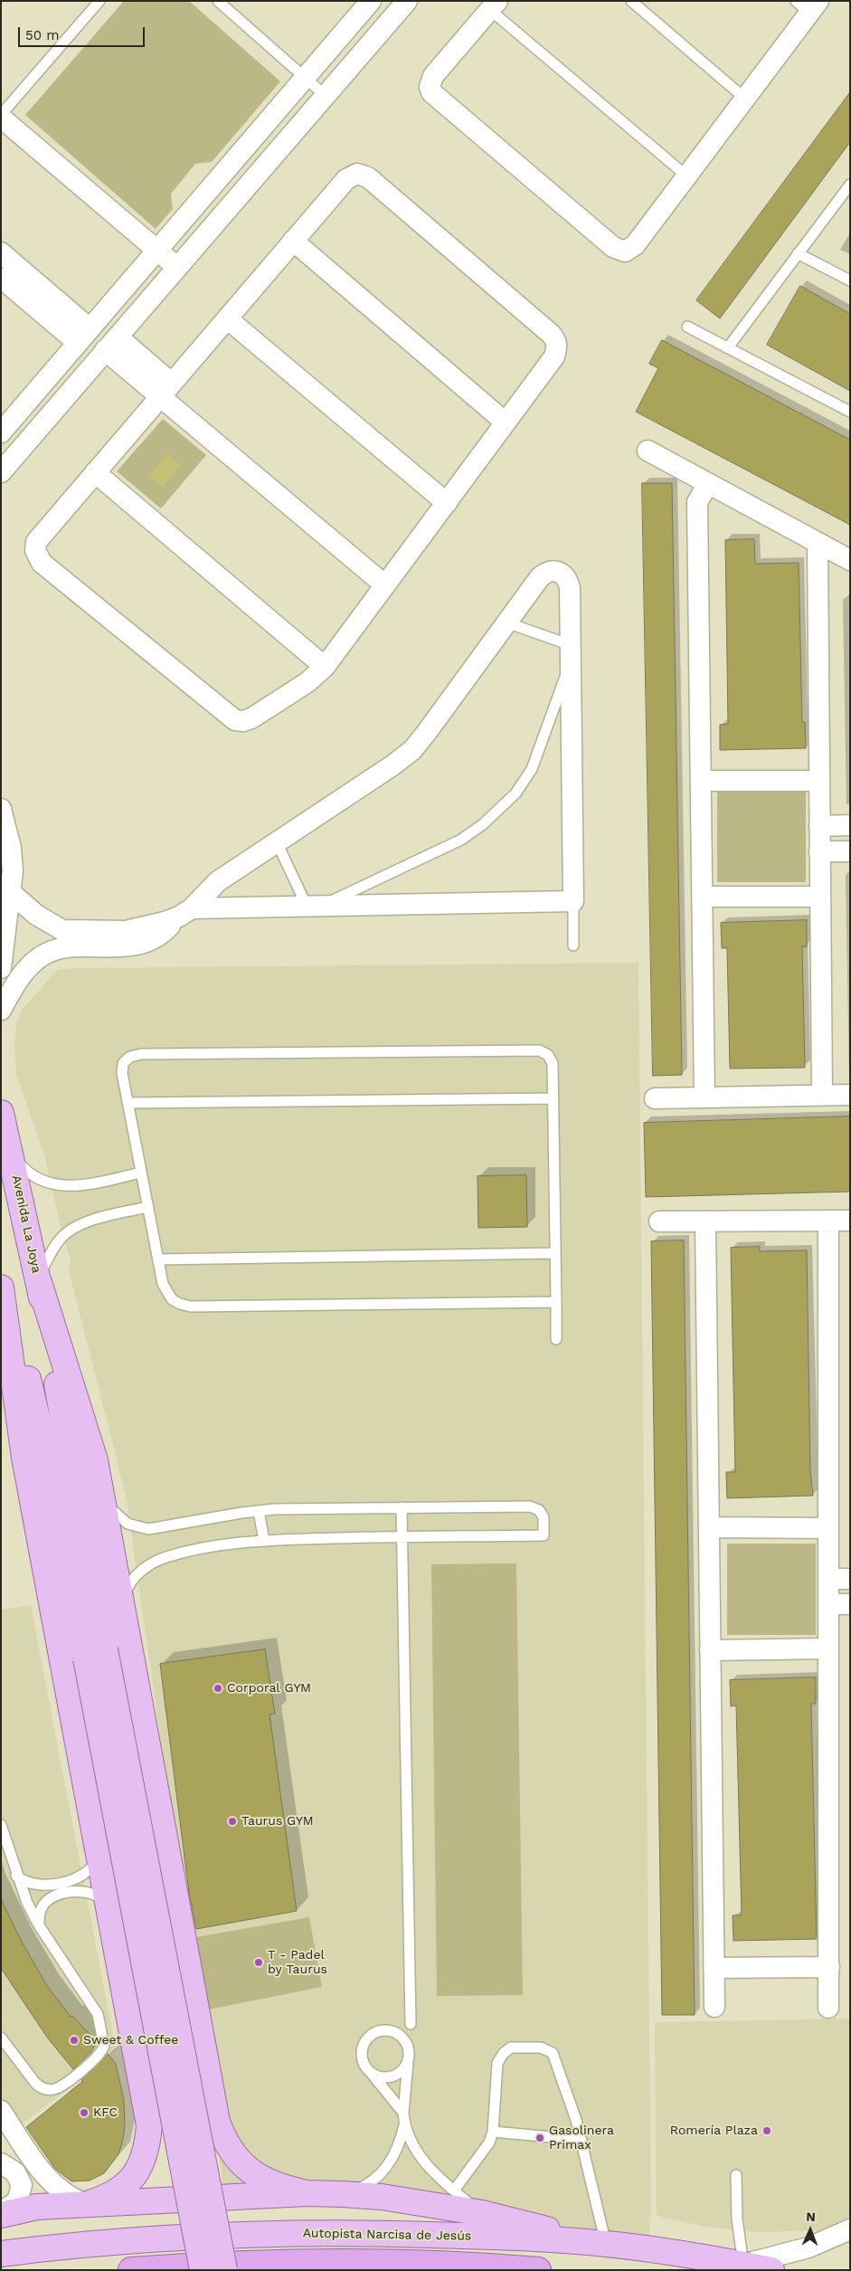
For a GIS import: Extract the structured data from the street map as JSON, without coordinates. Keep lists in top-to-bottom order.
{
  "streets": {
    "main road": ["Avenida La Joya", "Autopista Narcisa de Jesús"]
  },
  "places": [
    "Corporal GYM",
    "Taurus GYM",
    "T - Padel by Taurus",
    "Sweet & Coffee",
    "KFC",
    "Romería Plaza",
    "Gasolinera Primax"
  ],
  "scale_bar": "50 m",
  "north": "top"
}
